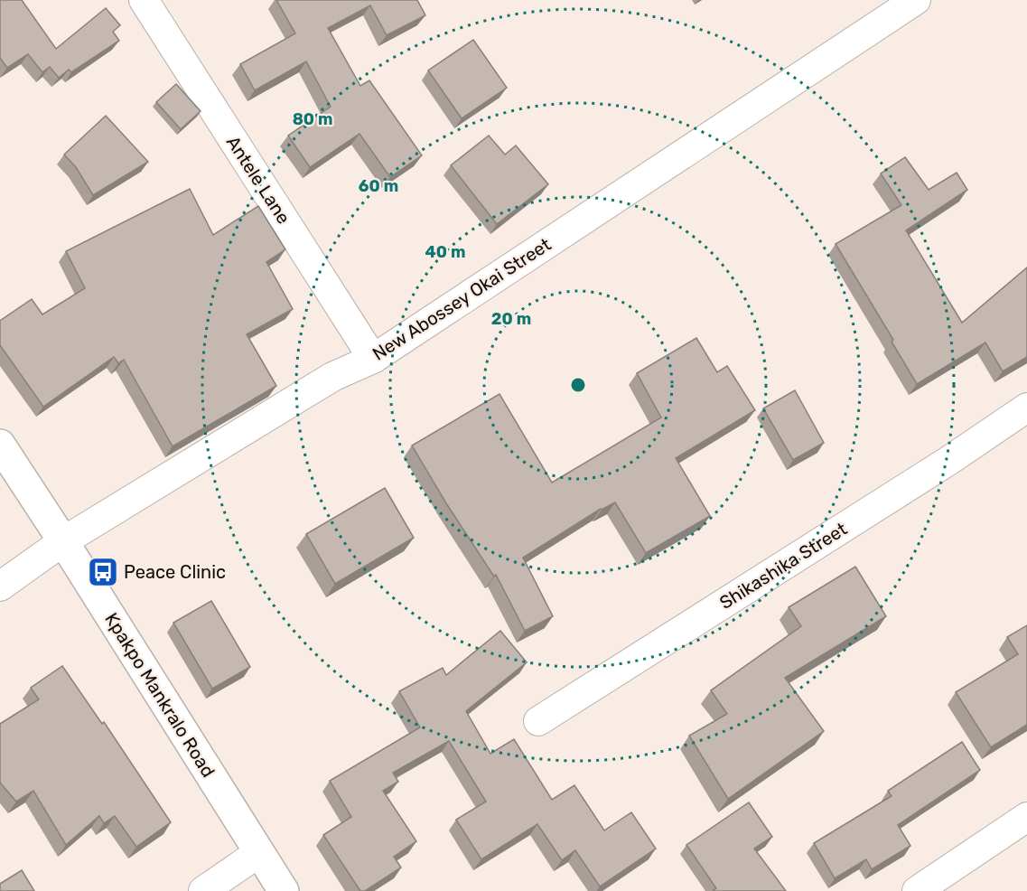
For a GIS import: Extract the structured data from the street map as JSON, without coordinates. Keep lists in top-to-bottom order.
{
  "streets": {
    "street": [
      "Antele Lane",
      "New Abossey Okai Street",
      "Shikashika Street",
      "Kpakpo Mankralo Road"
    ]
  },
  "crossings": [
    ["Antele Lane", "New Abossey Okai Street"],
    ["New Abossey Okai Street", "Kpakpo Mankralo Road"]
  ],
  "places": {
    "bus stop": ["Peace Clinic"]
  },
  "rings": [
    "80 m",
    "60 m",
    "40 m",
    "20 m"
  ]
}
